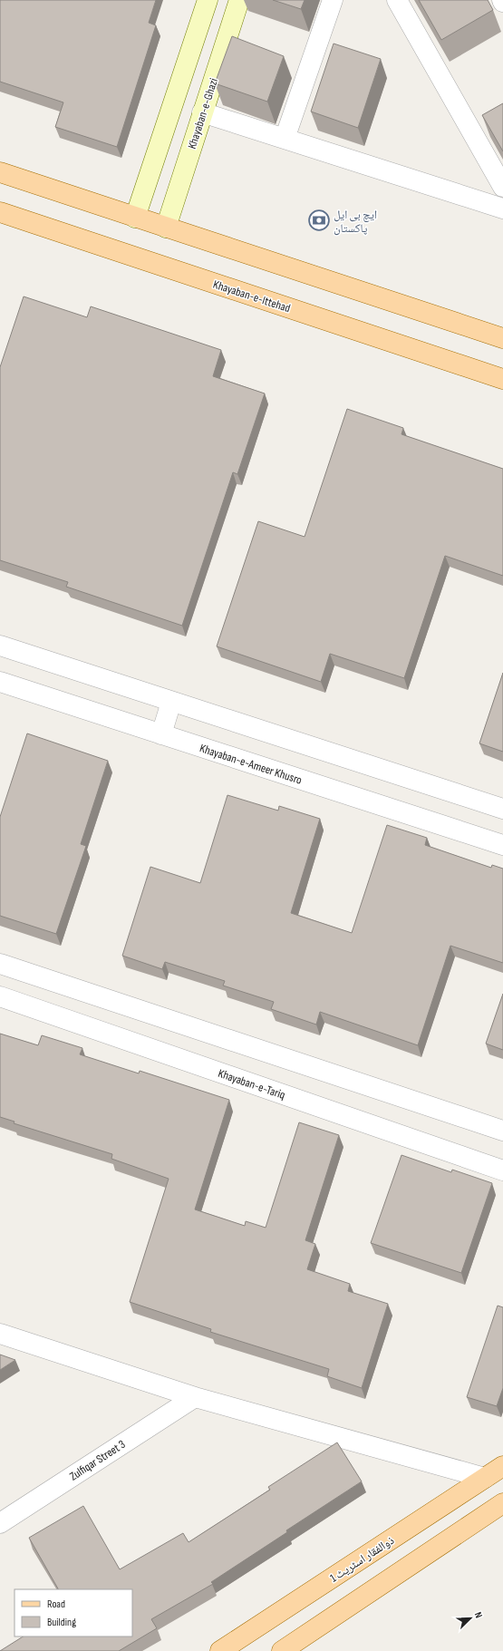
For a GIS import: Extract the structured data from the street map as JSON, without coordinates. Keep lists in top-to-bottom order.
{
  "streets": {
    "main road": ["Khayaban-e-Ittehad", "ذوالفقار اسٹریٹ 1"],
    "street": [
      "Khayaban-e-Ghazi",
      "Khayaban-e-Ameer Khusro",
      "Khayaban-e-Tariq",
      "Zulfiqar Street 3"
    ]
  },
  "places": {
    "bank": ["ایچ بی ایل پاکستان"]
  },
  "legend": ["Road", "Building"],
  "north": "top right"
}
